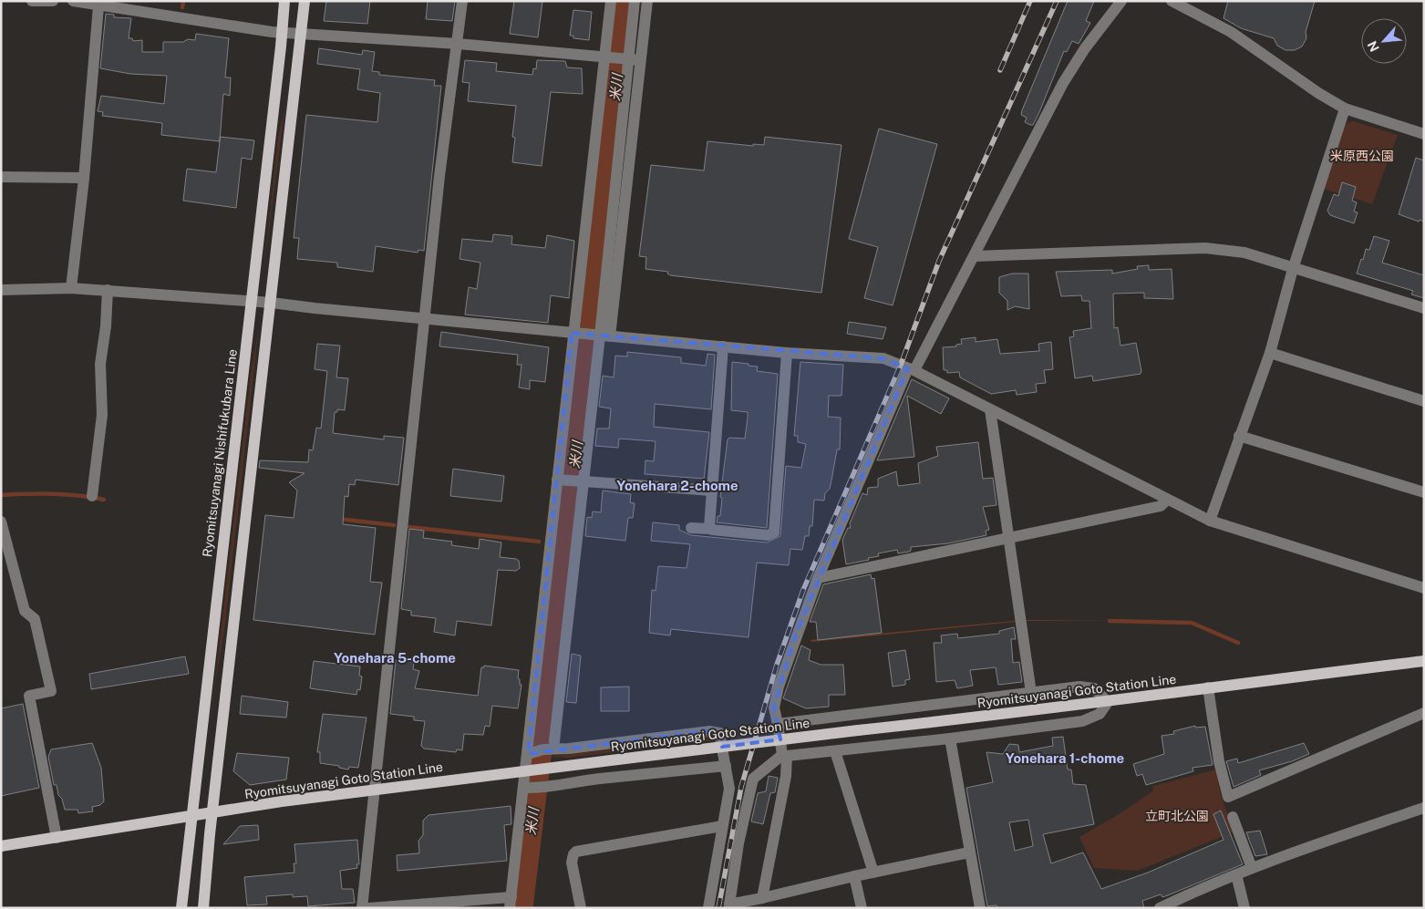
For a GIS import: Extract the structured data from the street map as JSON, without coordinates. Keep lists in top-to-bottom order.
{
  "streets": {
    "main road": ["Ryomitsuyanagi Nishifukubara Line", "Ryomitsuyanagi Goto Station Line"]
  },
  "crossings": [
    ["Ryomitsuyanagi Nishifukubara Line", "Ryomitsuyanagi Goto Station Line"]
  ],
  "districts": ["Yonehara 2-chome", "Yonehara 5-chome", "Yonehara 1-chome"],
  "water": ["米川"],
  "parks": ["米原西公園", "立町北公園"],
  "north": "bottom left"
}
